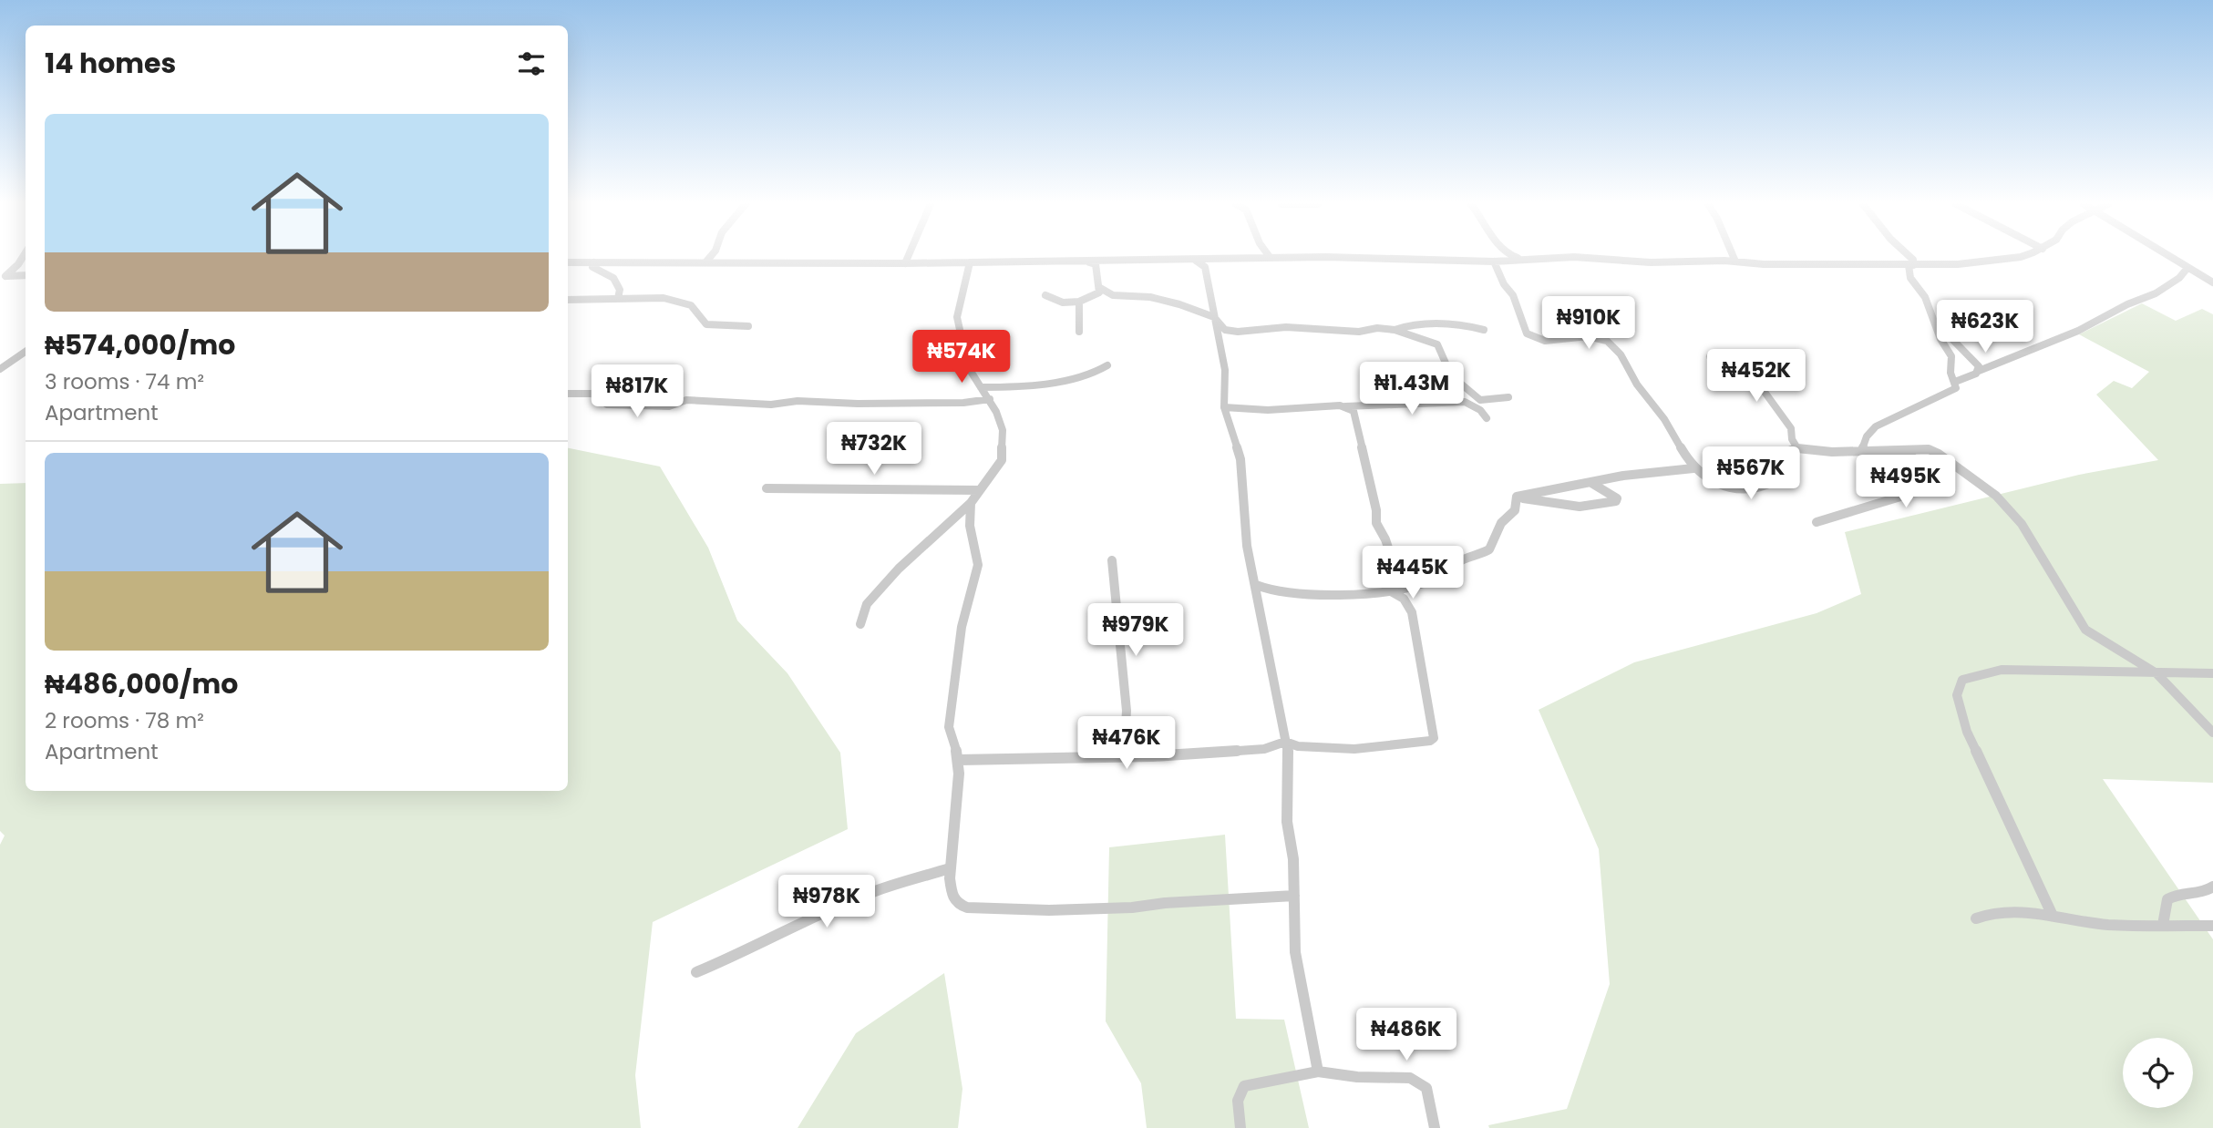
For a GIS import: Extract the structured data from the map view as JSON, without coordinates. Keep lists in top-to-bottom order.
{
  "page": {
    "heading": "14 homes",
    "list": [
      {
        "name": "₦574,000/mo",
        "note": "3 rooms · 74 m² · Apartment"
      },
      {
        "name": "₦486,000/mo",
        "note": "2 rooms · 78 m² · Apartment"
      }
    ],
    "price": [
      "₦910K",
      "₦623K",
      "₦574K",
      "₦452K",
      "₦1.43M",
      "₦817K",
      "₦732K",
      "₦567K",
      "₦495K",
      "₦445K",
      "₦979K",
      "₦476K",
      "₦978K",
      "₦486K"
    ]
  }
}
